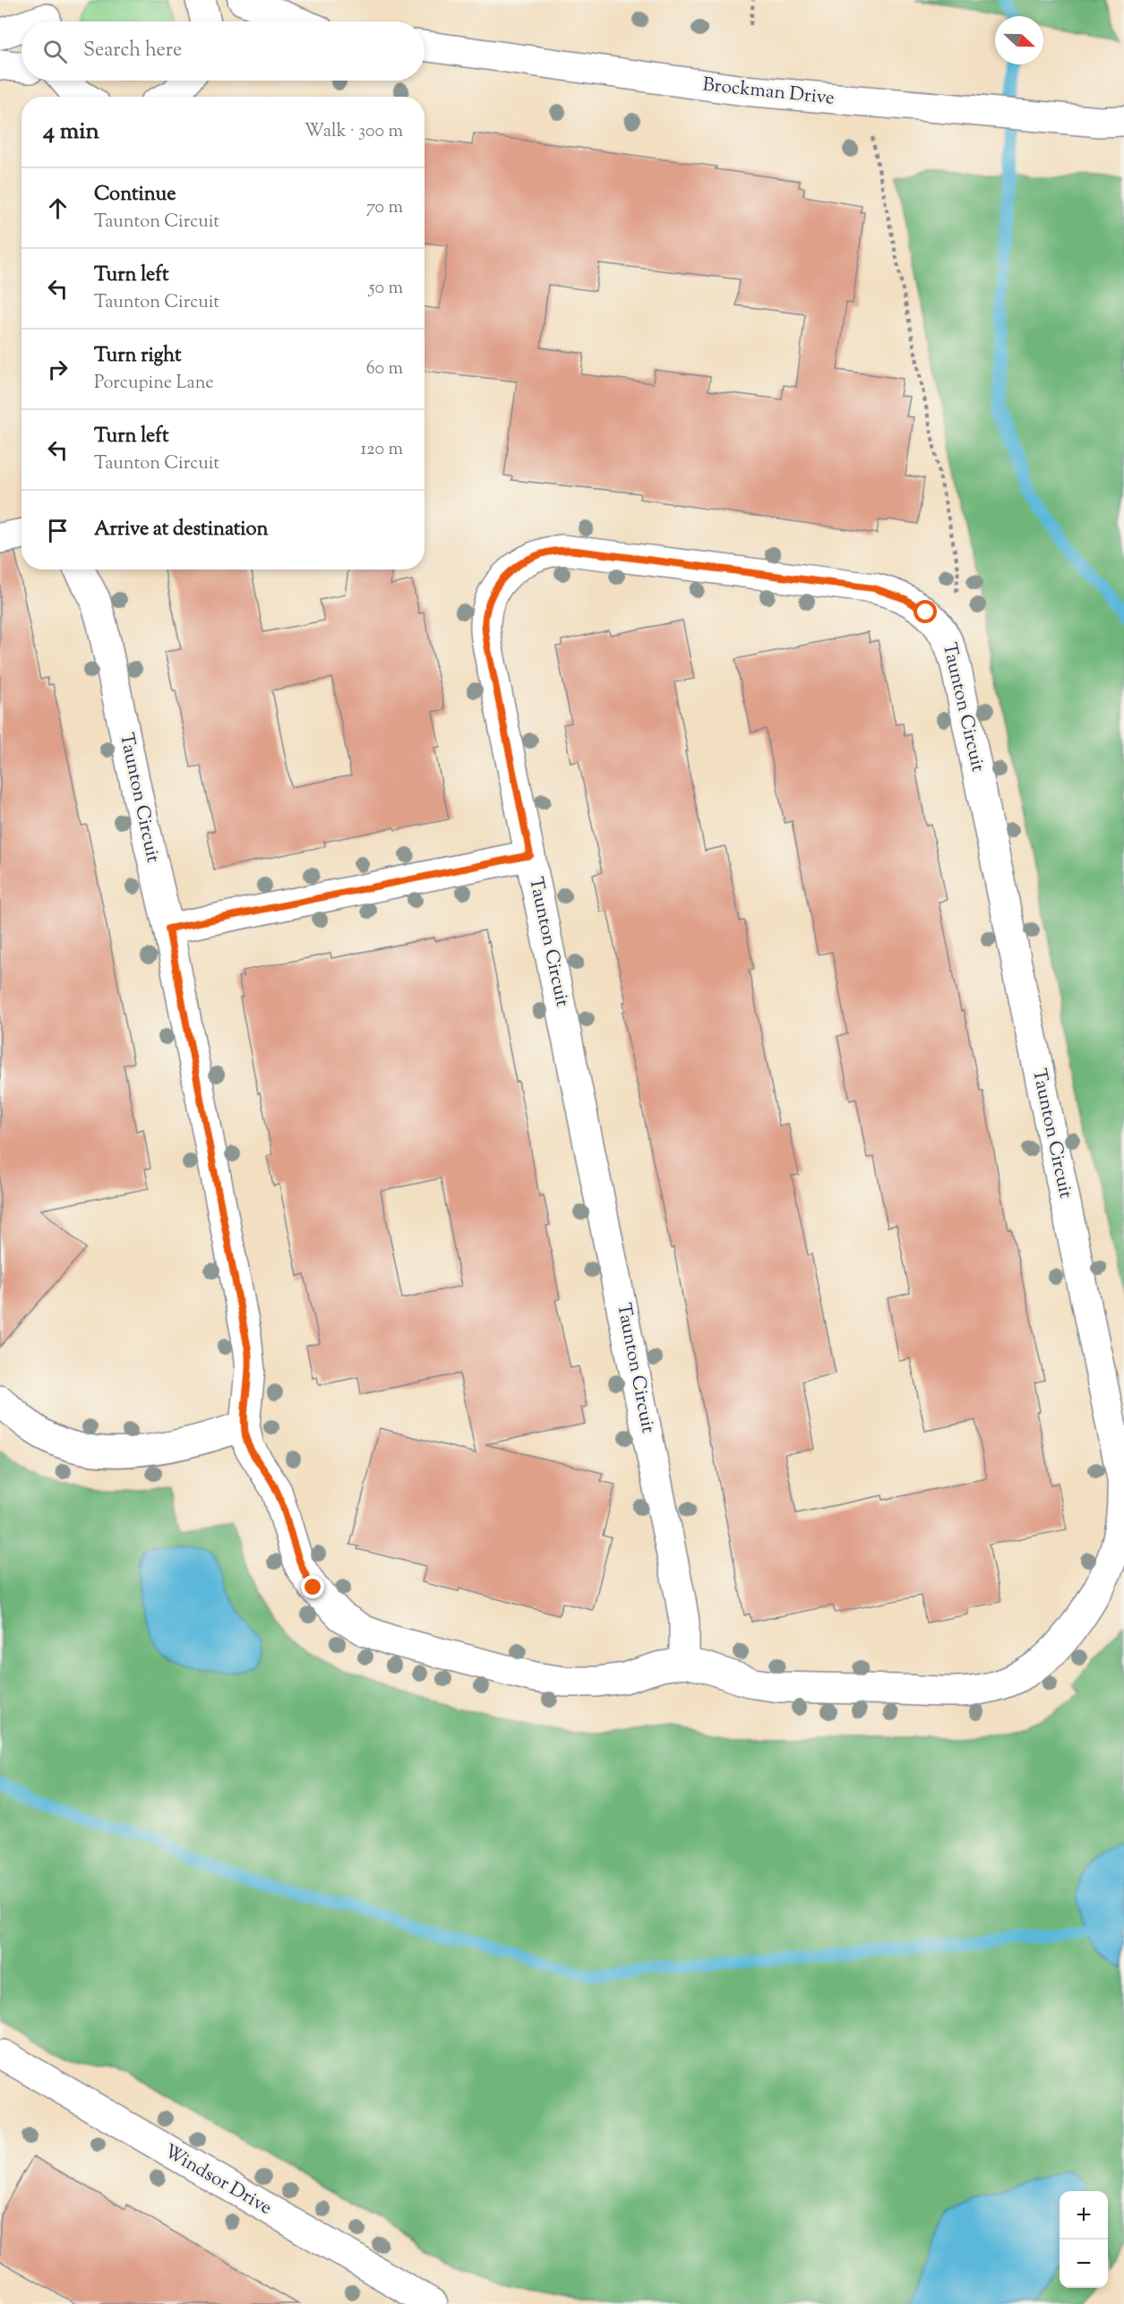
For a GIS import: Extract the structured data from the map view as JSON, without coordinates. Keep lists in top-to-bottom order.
{
  "streets": {
    "street": ["Brockman Drive", "Taunton Circuit", "Windsor Drive"]
  },
  "north": "right",
  "page": {
    "search": "Search here",
    "heading": ["4 min", "Walk · 300 m"],
    "list": [
      ["Continue", "Taunton Circuit", "70 m"],
      ["Turn left", "Taunton Circuit", "50 m"],
      ["Turn right", "Porcupine Lane", "60 m"],
      ["Turn left", "Taunton Circuit", "120 m"],
      "Arrive at destination"
    ],
    "map_buttons": ["+", "−"]
  }
}
